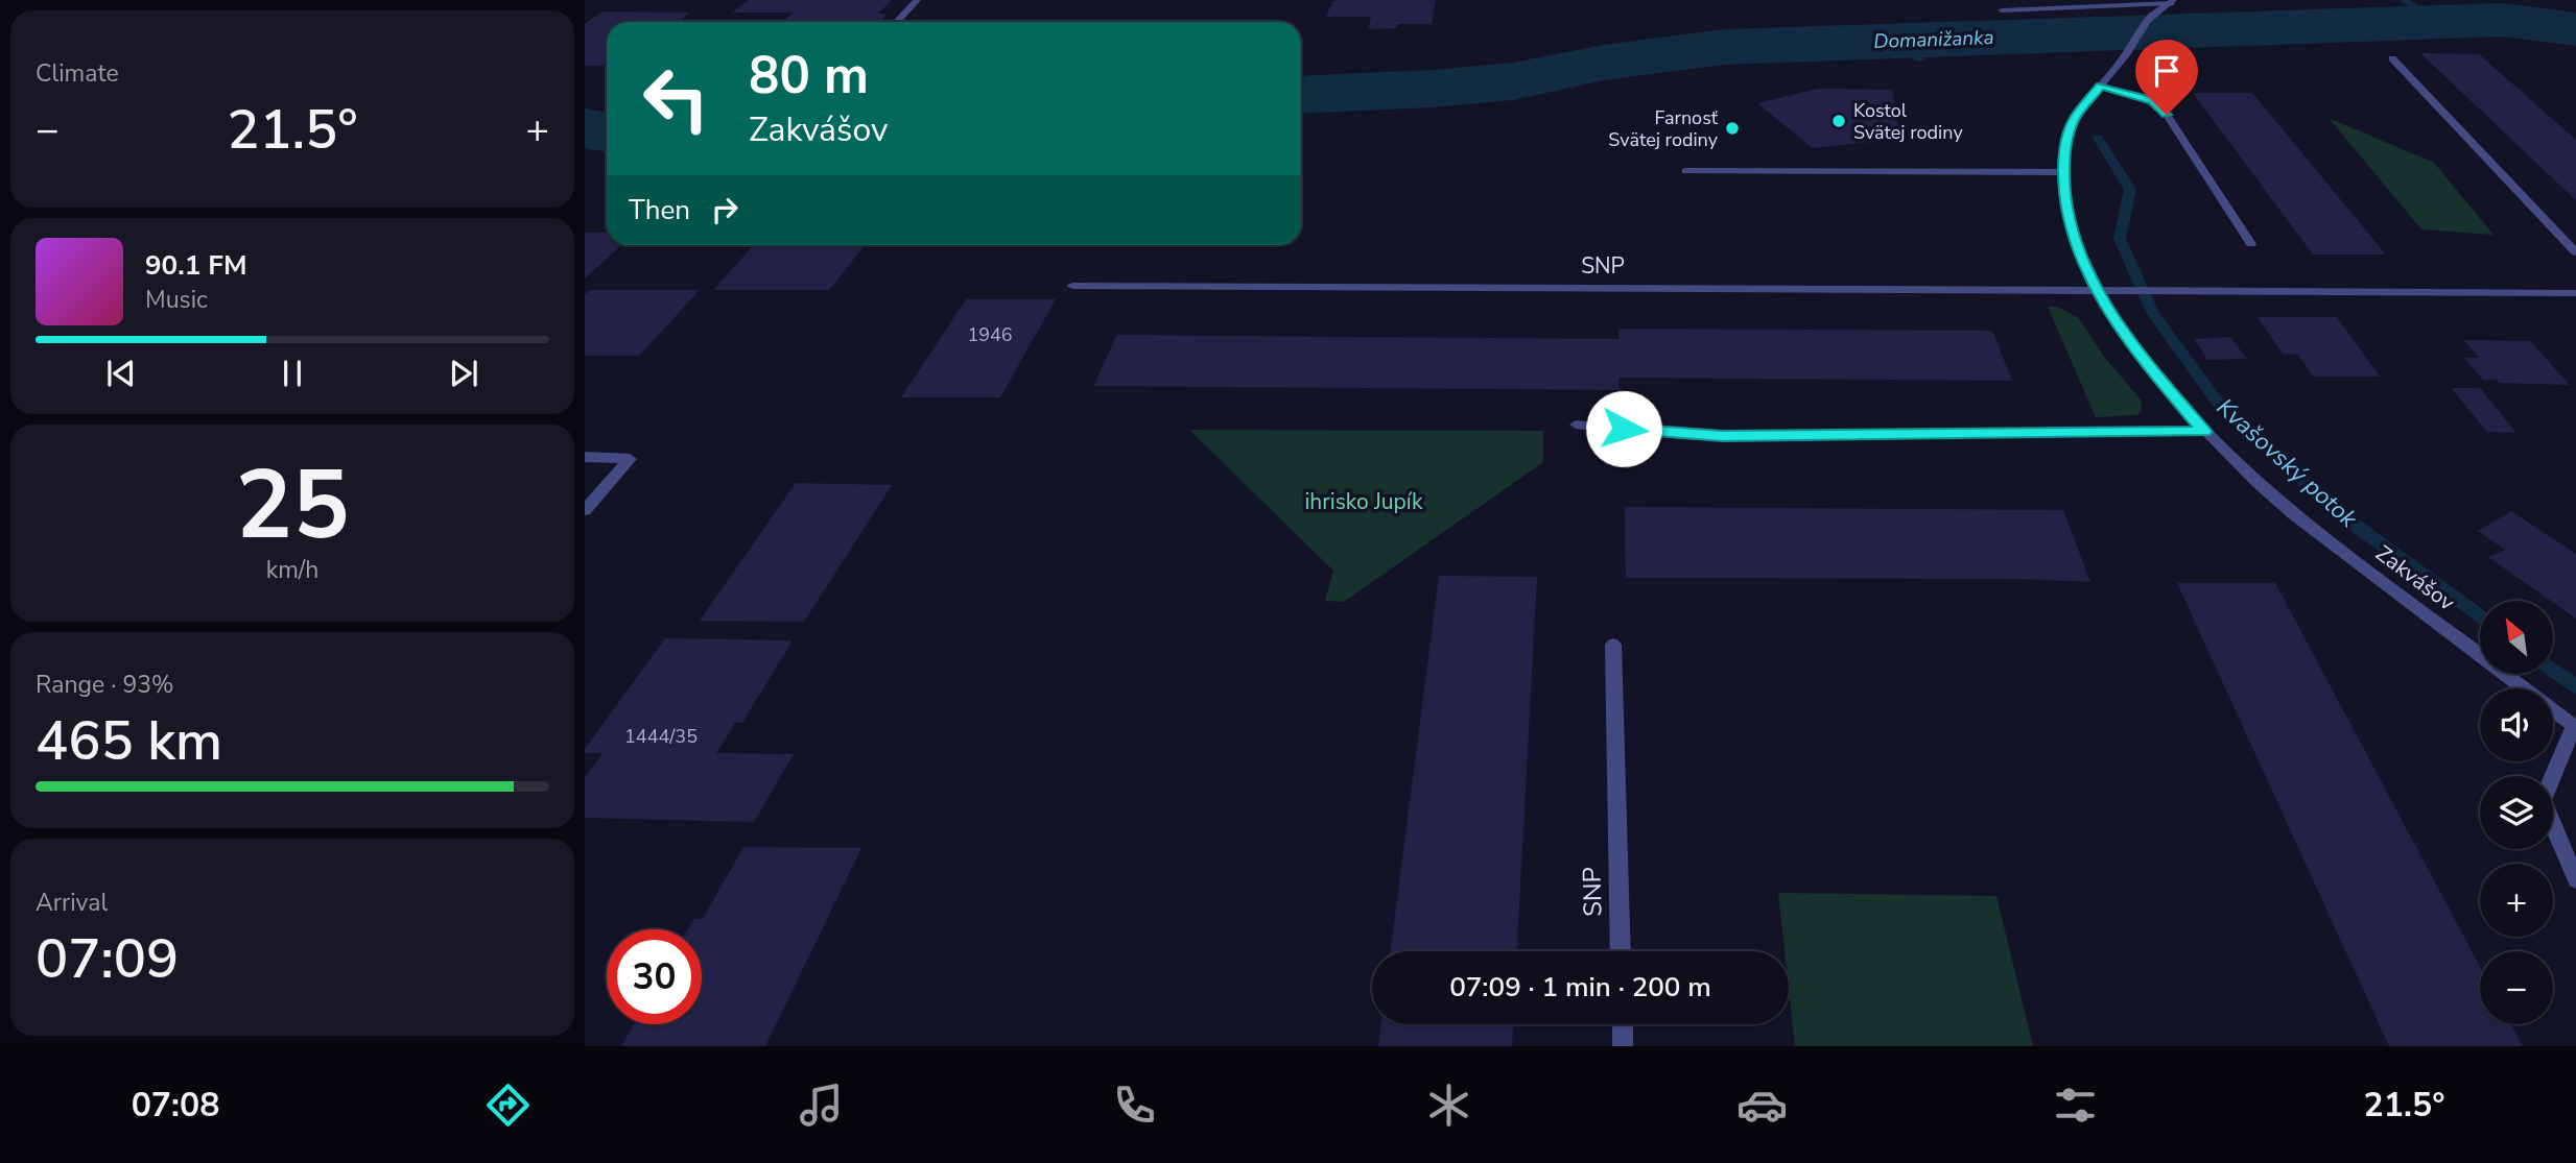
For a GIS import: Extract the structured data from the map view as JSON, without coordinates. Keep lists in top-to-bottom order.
{
  "streets": {
    "street": ["SNP", "Zakvášov"]
  },
  "crossings": [
    ["SNP", "Zakvášov"]
  ],
  "water": ["Domanižanka", "Kvašovský potok"],
  "parks": ["ihrisko Jupík"],
  "places": ["Kostol Svätej rodiny", "Farnosť Svätej rodiny"],
  "house_numbers": ["1946", "1444/35"],
  "north": "top left",
  "page": {
    "tile": [
      "Climate",
      ["25", "km/h"],
      ["Range · 93%", "465 km"],
      ["Arrival", "07:09"]
    ],
    "turn": ["80 m", "Zakvášov"],
    "heat": ["−", "21.5°", "+"],
    "then": "Then",
    "song": ["90.1 FM", "Music"],
    "map_buttons": ["+", "−"],
    "limit": "30",
    "trip": "07:09 · 1 min · 200 m",
    "tabs": ["07:08", "21.5°"]
  }
}
